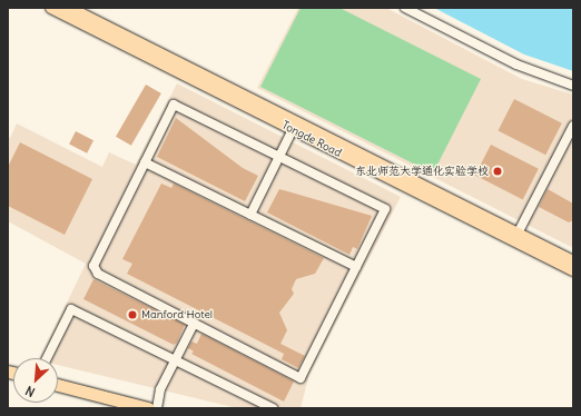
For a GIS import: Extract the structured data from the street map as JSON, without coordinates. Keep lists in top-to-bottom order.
{
  "streets": {
    "main road": ["Tongde Road"]
  },
  "places": ["东北师范大学通化实验学校", "Manford Hotel"],
  "north": "bottom left"
}
